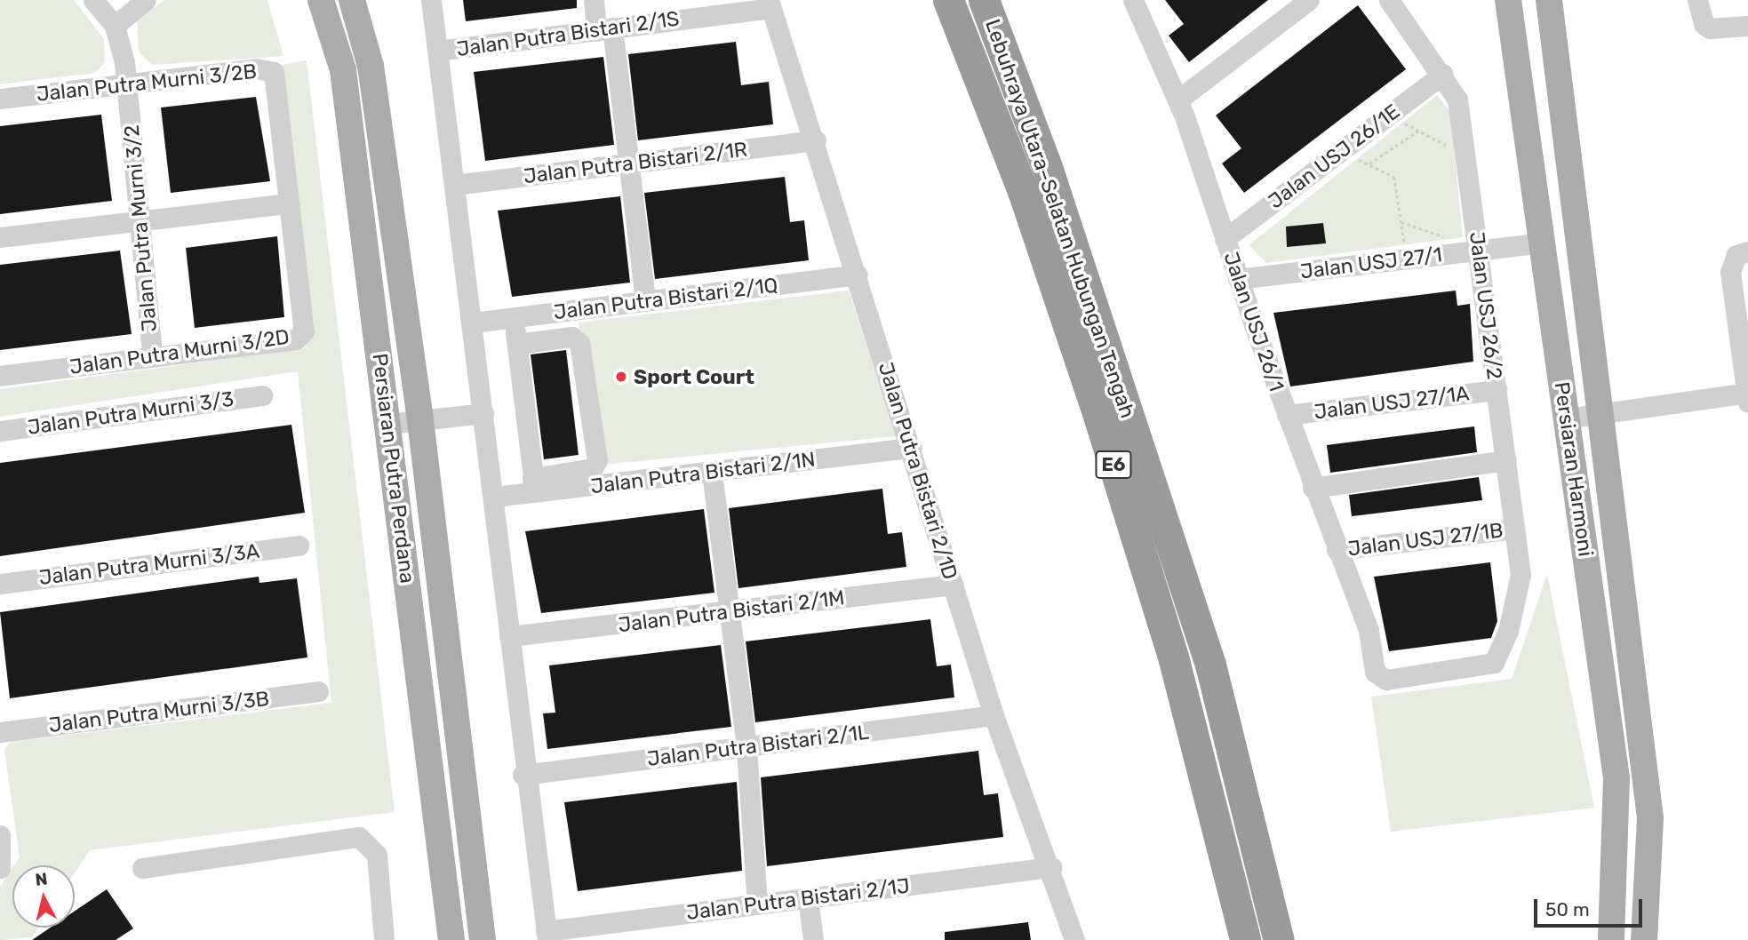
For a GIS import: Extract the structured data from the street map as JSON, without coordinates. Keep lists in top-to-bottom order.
{
  "streets": {
    "highway": ["Lebuhraya Utara–Selatan Hubungan Tengah", "E6"],
    "main road": ["Persiaran Putra Perdana", "Persiaran Harmoni"],
    "street": [
      "Jalan Putra Bistari 2/1S",
      "Jalan Putra Murni 3/2B",
      "Jalan USJ 26/1E",
      "Jalan Putra Bistari 2/1R",
      "Jalan Putra Murni 3/2",
      "Jalan USJ 27/1",
      "Jalan Putra Bistari 2/1Q",
      "Jalan USJ 26/2",
      "Jalan USJ 26/1",
      "Jalan Putra Murni 3/2D",
      "Jalan USJ 27/1A",
      "Jalan Putra Murni 3/3",
      "Jalan Putra Bistari 2/1D",
      "Jalan Putra Bistari 2/1N",
      "Jalan USJ 27/1B",
      "Jalan Putra Murni 3/3A",
      "Jalan Putra Bistari 2/1M",
      "Jalan Putra Murni 3/3B",
      "Jalan Putra Bistari 2/1L",
      "Jalan Putra Bistari 2/1J"
    ]
  },
  "crossings": [
    ["Jalan Putra Bistari 2/1S", "Jalan Putra Bistari 2/1D"],
    ["Jalan Putra Murni 3/2B", "Jalan Putra Murni 3/2"],
    ["Jalan Putra Murni 3/2B", "Jalan Putra Murni 3/2D"],
    ["Jalan USJ 26/1E", "Jalan USJ 26/2"],
    ["Jalan USJ 26/1E", "Jalan USJ 26/1"],
    ["Jalan Putra Bistari 2/1R", "Jalan Putra Bistari 2/1D"],
    ["Jalan Putra Murni 3/2", "Jalan Putra Murni 3/2D"],
    ["Jalan USJ 27/1", "Jalan USJ 26/2"],
    ["Jalan USJ 27/1", "Jalan USJ 26/1"],
    ["Jalan USJ 27/1", "Persiaran Harmoni"],
    ["Jalan Putra Bistari 2/1Q", "Jalan Putra Bistari 2/1D"],
    ["Jalan USJ 26/2", "Jalan USJ 26/1"],
    ["Jalan USJ 26/2", "Jalan USJ 27/1A"],
    ["Jalan USJ 26/2", "Jalan USJ 27/1B"],
    ["Jalan USJ 26/1", "Jalan USJ 27/1A"],
    ["Jalan USJ 26/1", "Jalan USJ 27/1B"],
    ["Jalan Putra Bistari 2/1D", "Jalan Putra Bistari 2/1N"],
    ["Jalan Putra Bistari 2/1D", "Jalan Putra Bistari 2/1M"],
    ["Jalan Putra Bistari 2/1D", "Jalan Putra Bistari 2/1L"],
    ["Jalan Putra Bistari 2/1D", "Jalan Putra Bistari 2/1J"]
  ],
  "places": ["Sport Court"],
  "scale_bar": "50 m",
  "north": "top"
}
